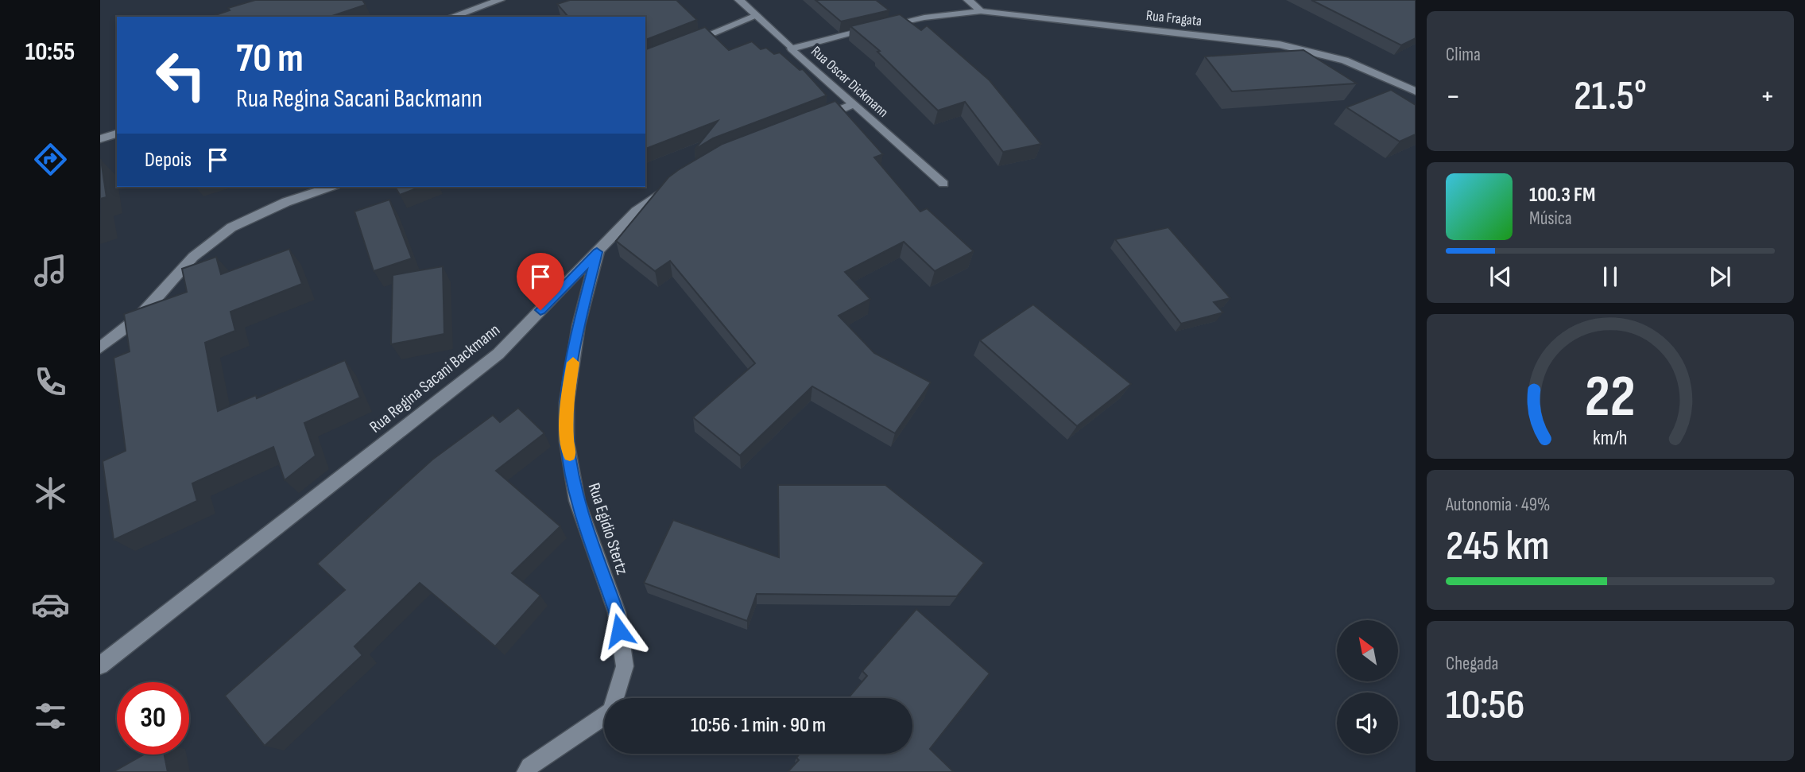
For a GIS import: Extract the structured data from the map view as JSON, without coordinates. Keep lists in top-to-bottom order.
{
  "streets": {
    "street": [
      "Rua Fragata",
      "Rua Oscar Dickmann",
      "Rua Regina Sacani Backmann",
      "Rua Egidio Stertz"
    ]
  },
  "crossings": [
    ["Rua Fragata", "Rua Oscar Dickmann"],
    ["Rua Regina Sacani Backmann", "Rua Egidio Stertz"]
  ],
  "north": "top left",
  "page": {
    "tabs": "10:55",
    "tile": [
      "Clima",
      ["Autonomia · 49%", "245 km"],
      ["Chegada", "10:56"]
    ],
    "turn": ["70 m", "Rua Regina Sacani Backmann"],
    "heat": ["−", "21.5°", "+"],
    "then": "Depois",
    "song": ["100.3 FM", "Música"],
    "limit": "30",
    "trip": "10:56 · 1 min · 90 m",
    "gauge": ["22", "km/h"]
  }
}
